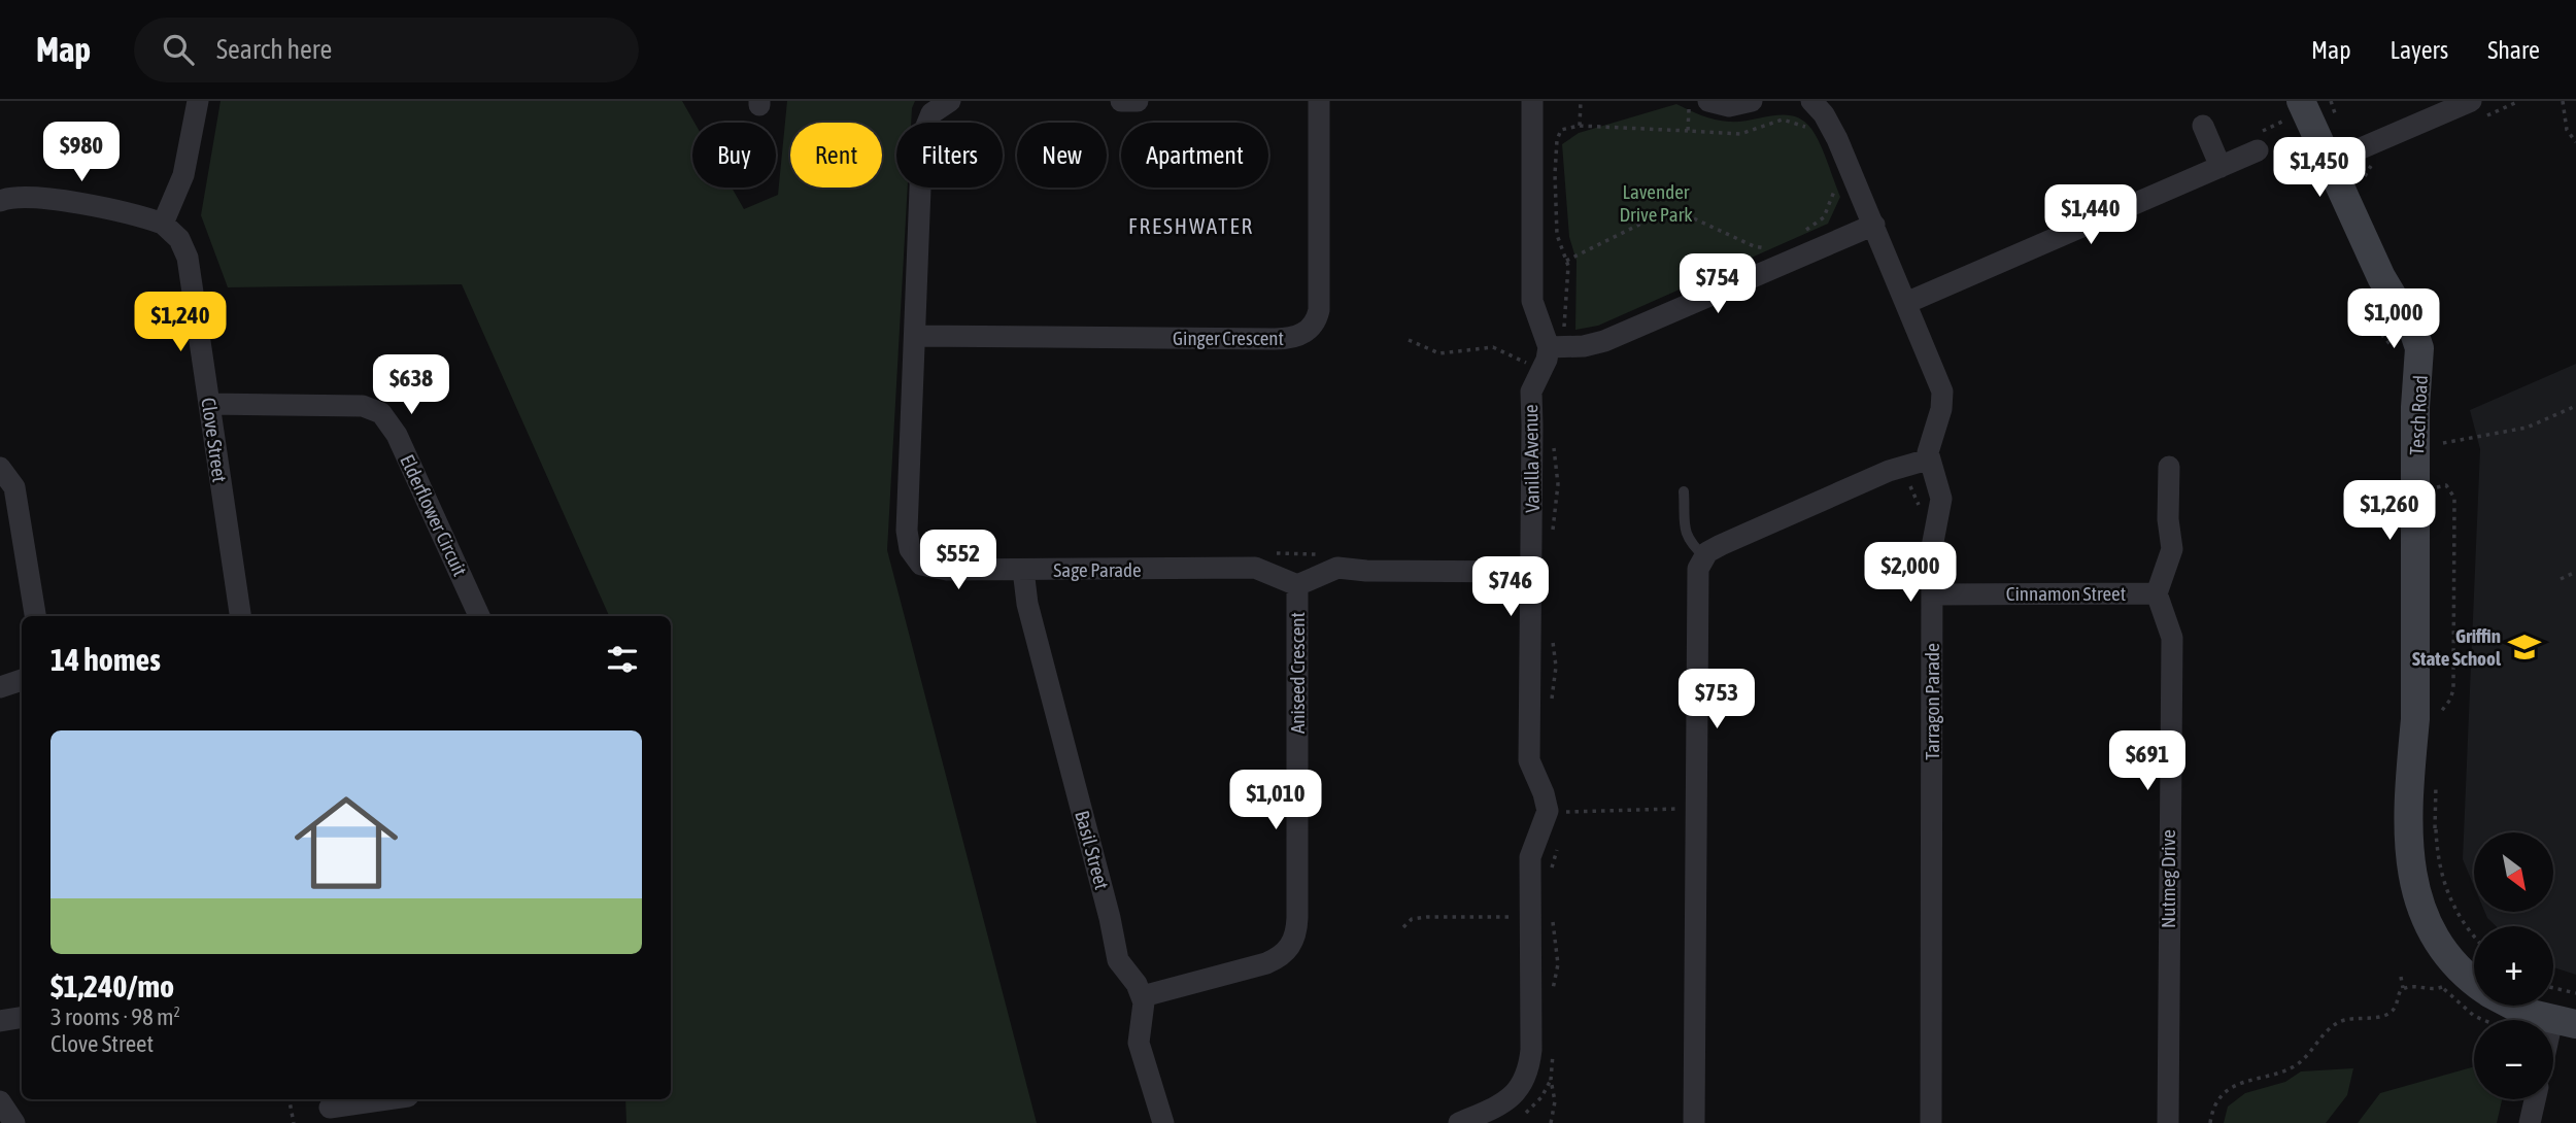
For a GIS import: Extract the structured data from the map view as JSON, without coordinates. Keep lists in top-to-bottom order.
{
  "streets": {
    "street": [
      "Ginger Crescent",
      "Tesch Road",
      "Clove Street",
      "Vanilla Avenue",
      "Elderflower Circuit",
      "Sage Parade",
      "Cinnamon Street",
      "Aniseed Crescent",
      "Tarragon Parade",
      "Basil Street",
      "Nutmeg Drive"
    ]
  },
  "crossings": [
    ["Ginger Crescent", "Sage Parade"],
    ["Clove Street", "Elderflower Circuit"],
    ["Sage Parade", "Aniseed Crescent"],
    ["Sage Parade", "Basil Street"],
    ["Cinnamon Street", "Tarragon Parade"],
    ["Cinnamon Street", "Nutmeg Drive"],
    ["Aniseed Crescent", "Basil Street"]
  ],
  "districts": ["FRESHWATER"],
  "parks": ["Lavender Drive Park"],
  "places": {
    "school or university": ["Griffin State School"]
  },
  "north": "bottom right",
  "page": {
    "header": "Map",
    "search": "Search here",
    "nav": ["Map", "Layers", "Share"],
    "price": [
      "$980",
      "$1,450",
      "$1,440",
      "$754",
      "$1,000",
      "$1,240",
      "$638",
      "$1,260",
      "$552",
      "$2,000",
      "$746",
      "$753",
      "$691",
      "$1,010"
    ],
    "chip": [
      "Buy",
      "Rent",
      "Filters",
      "New",
      "Apartment"
    ],
    "heading": "14 homes",
    "list": [
      {
        "name": "$1,240/mo",
        "note": "3 rooms · 98 m² · Clove Street"
      }
    ],
    "map_buttons": ["+", "−"]
  }
}
